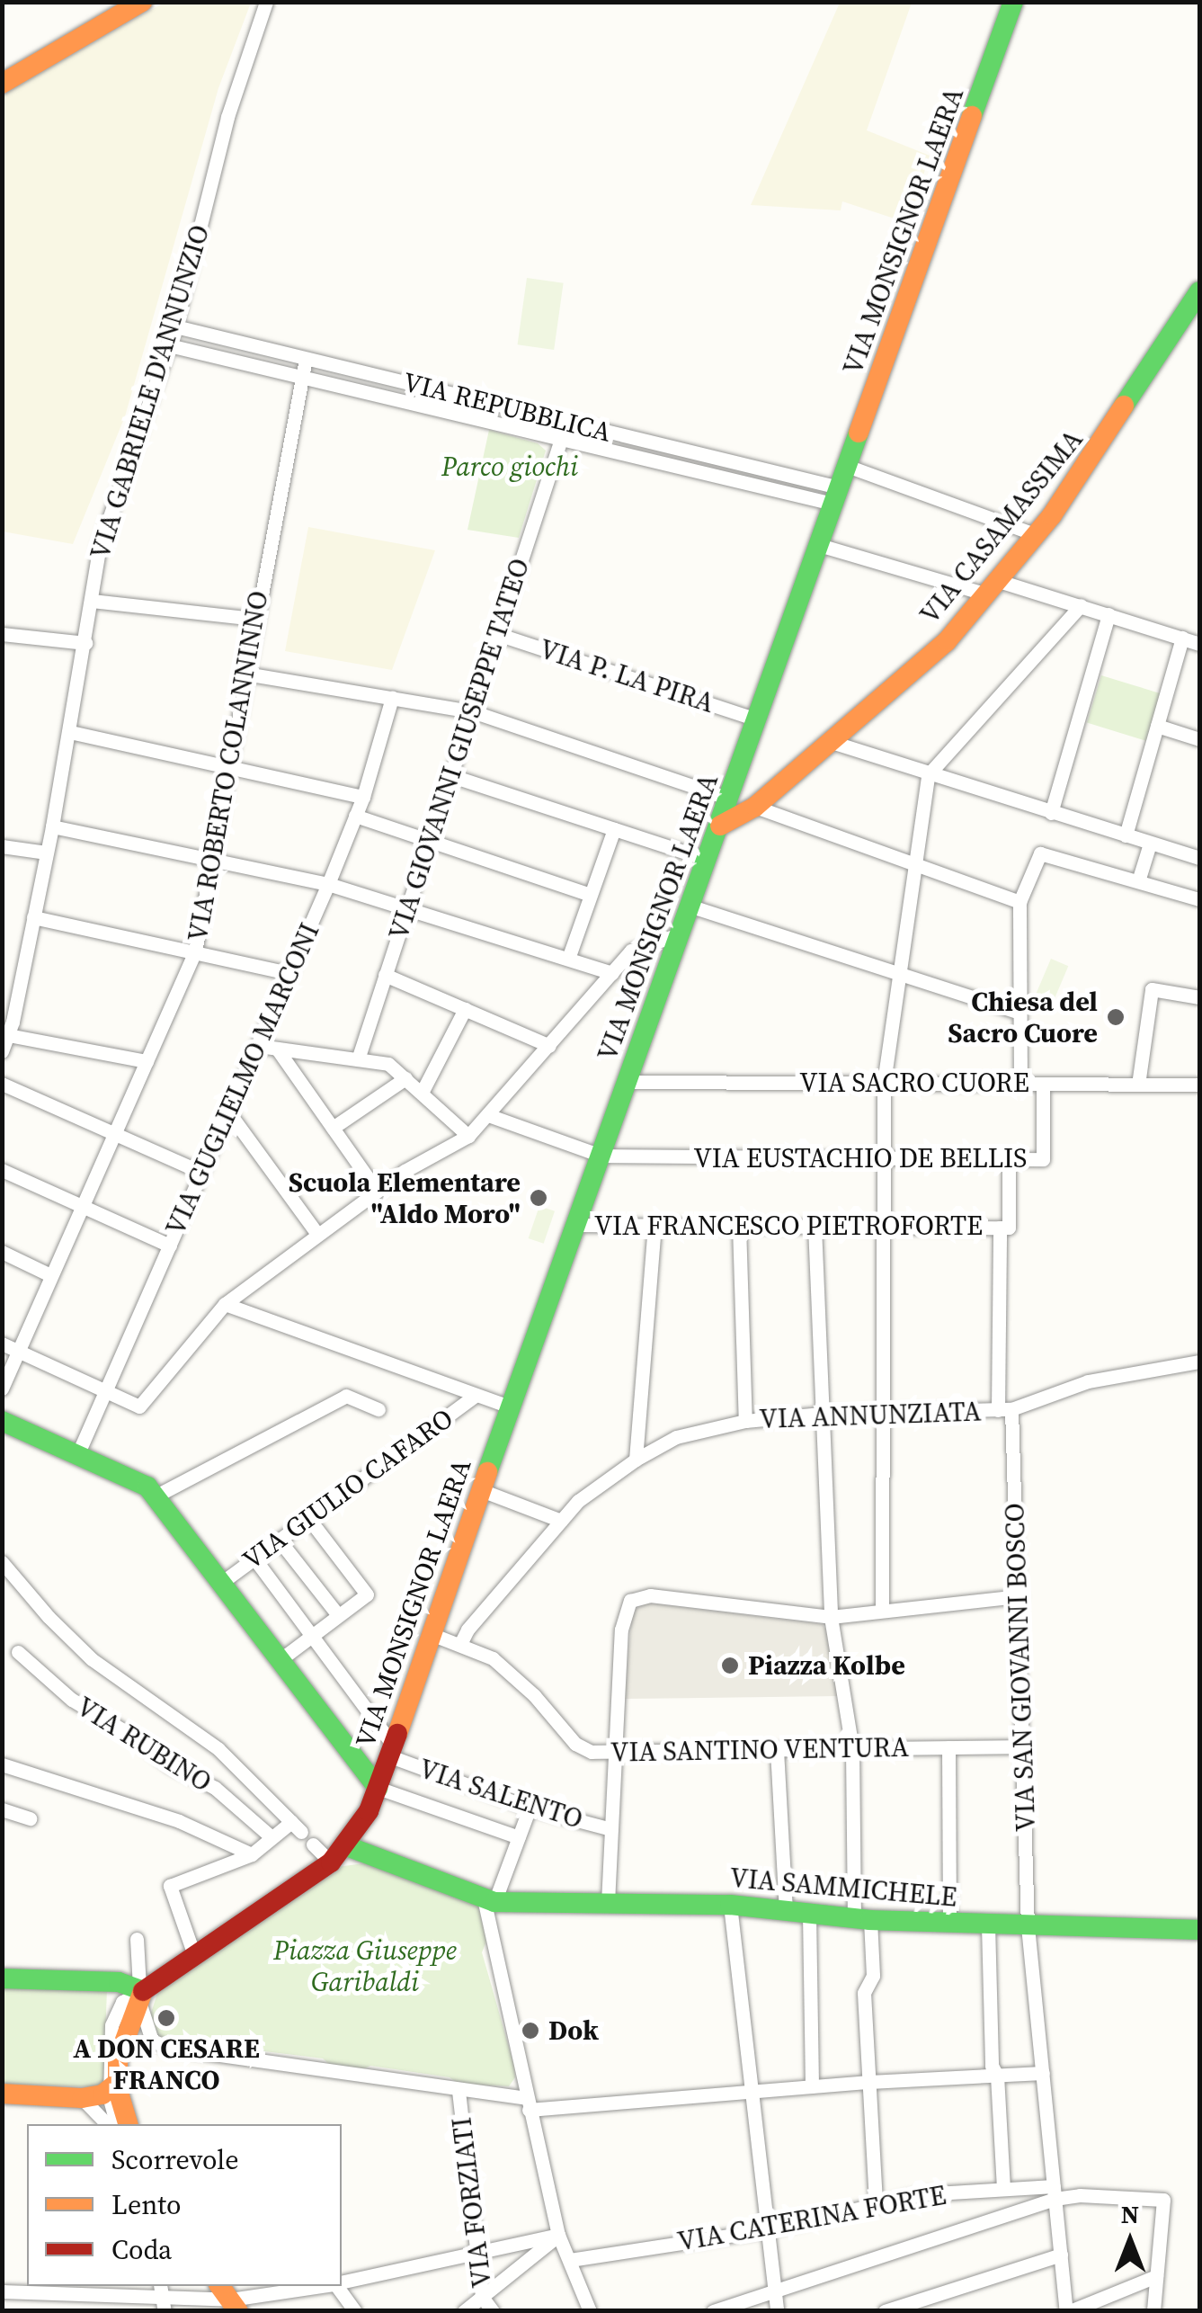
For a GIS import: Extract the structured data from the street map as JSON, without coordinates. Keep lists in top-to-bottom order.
{
  "streets": {
    "street": [
      "VIA MONSIGNOR LAERA",
      "VIA GABRIELE D'ANNUNZIO",
      "VIA REPUBBLICA",
      "VIA CASAMASSIMA",
      "VIA P. LA PIRA",
      "VIA GIOVANNI GIUSEPPE TATEO",
      "VIA ROBERTO COLANNINNO",
      "VIA GUGLIELMO MARCONI",
      "VIA SACRO CUORE",
      "VIA EUSTACHIO DE BELLIS",
      "VIA FRANCESCO PIETROFORTE",
      "VIA ANNUNZIATA",
      "VIA GIULIO CAFARO",
      "VIA SAN GIOVANNI BOSCO",
      "VIA RUBINO",
      "VIA SANTINO VENTURA",
      "VIA SALENTO",
      "VIA SAMMICHELE",
      "VIA FORZIATI",
      "VIA CATERINA FORTE"
    ]
  },
  "crossings": [
    ["VIA MONSIGNOR LAERA", "VIA REPUBBLICA"],
    ["VIA MONSIGNOR LAERA", "VIA CASAMASSIMA"],
    ["VIA MONSIGNOR LAERA", "VIA P. LA PIRA"],
    ["VIA MONSIGNOR LAERA", "VIA SACRO CUORE"],
    ["VIA MONSIGNOR LAERA", "VIA EUSTACHIO DE BELLIS"],
    ["VIA MONSIGNOR LAERA", "VIA FRANCESCO PIETROFORTE"],
    ["VIA MONSIGNOR LAERA", "VIA SANTINO VENTURA"],
    ["VIA MONSIGNOR LAERA", "VIA SALENTO"],
    ["VIA GABRIELE D'ANNUNZIO", "VIA REPUBBLICA"],
    ["VIA REPUBBLICA", "VIA GIOVANNI GIUSEPPE TATEO"],
    ["VIA REPUBBLICA", "VIA ROBERTO COLANNINNO"],
    ["VIA P. LA PIRA", "VIA GIOVANNI GIUSEPPE TATEO"],
    ["VIA SACRO CUORE", "VIA EUSTACHIO DE BELLIS"],
    ["VIA EUSTACHIO DE BELLIS", "VIA SAN GIOVANNI BOSCO"],
    ["VIA FRANCESCO PIETROFORTE", "VIA SAN GIOVANNI BOSCO"],
    ["VIA ANNUNZIATA", "VIA SAN GIOVANNI BOSCO"],
    ["VIA ANNUNZIATA", "VIA SANTINO VENTURA"],
    ["VIA SAN GIOVANNI BOSCO", "VIA SANTINO VENTURA"],
    ["VIA SAN GIOVANNI BOSCO", "VIA SAMMICHELE"],
    ["VIA SAN GIOVANNI BOSCO", "VIA CATERINA FORTE"]
  ],
  "parks": ["Parco giochi", "Piazza Giuseppe Garibaldi"],
  "places": [
    "Chiesa del Sacro Cuore",
    "Scuola Elementare \"Aldo Moro\"",
    "Piazza Kolbe",
    "A DON CESARE FRANCO",
    "Dok"
  ],
  "legend": ["Scorrevole", "Lento", "Coda"],
  "north": "top"
}
